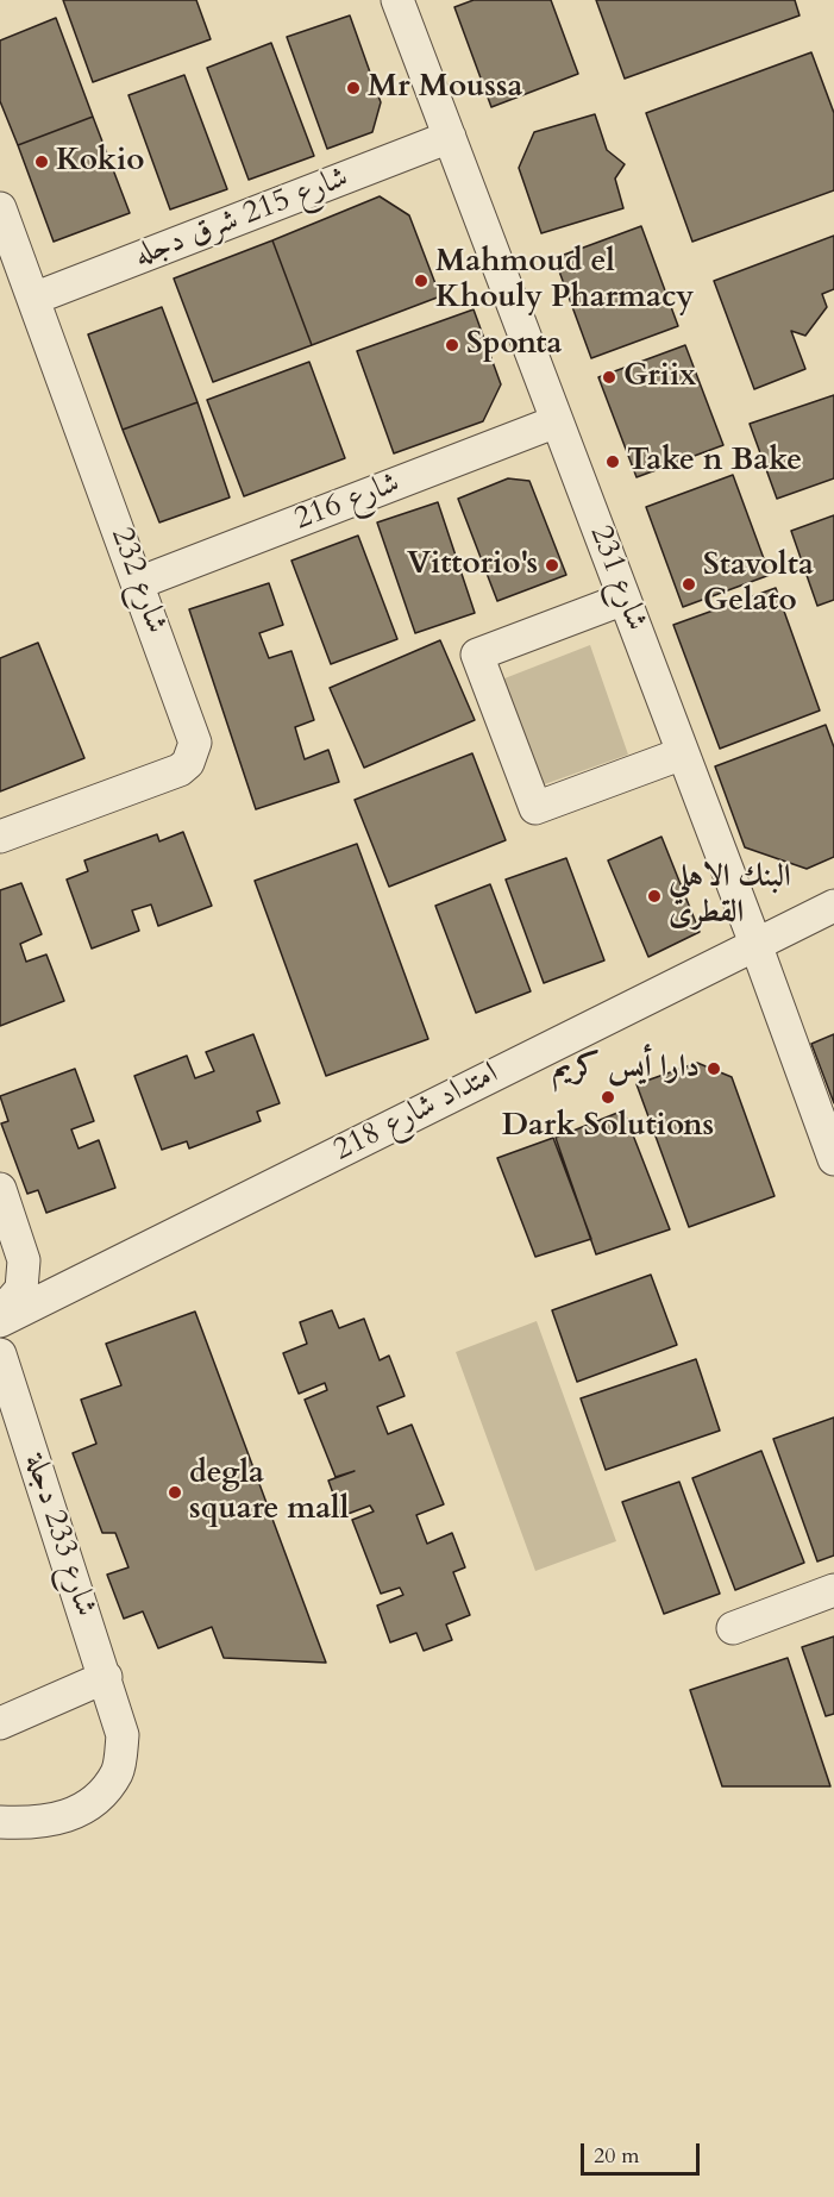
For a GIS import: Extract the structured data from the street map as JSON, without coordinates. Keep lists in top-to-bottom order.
{
  "streets": {
    "street": [
      "شارع 215 شرق دجله",
      "شارع 216",
      "شارع 231",
      "شارع 232",
      "امتداد شارع 218",
      "شارع 233 دجلة"
    ]
  },
  "crossings": [
    ["شارع 215 شرق دجله", "شارع 231"],
    ["شارع 215 شرق دجله", "شارع 232"],
    ["شارع 216", "شارع 231"],
    ["شارع 216", "شارع 232"],
    ["شارع 231", "امتداد شارع 218"]
  ],
  "places": [
    "Mr Moussa",
    "Kokio",
    "Mahmoud el Khouly Pharmacy",
    "Sponta",
    "Griix",
    "Take n Bake",
    "Vittorio's",
    "Stavolta Gelato",
    "البنك الاهلي القطرى",
    "دارا أيس كريم",
    "Dark Solutions",
    "degla square mall"
  ],
  "scale_bar": "20 m"
}
